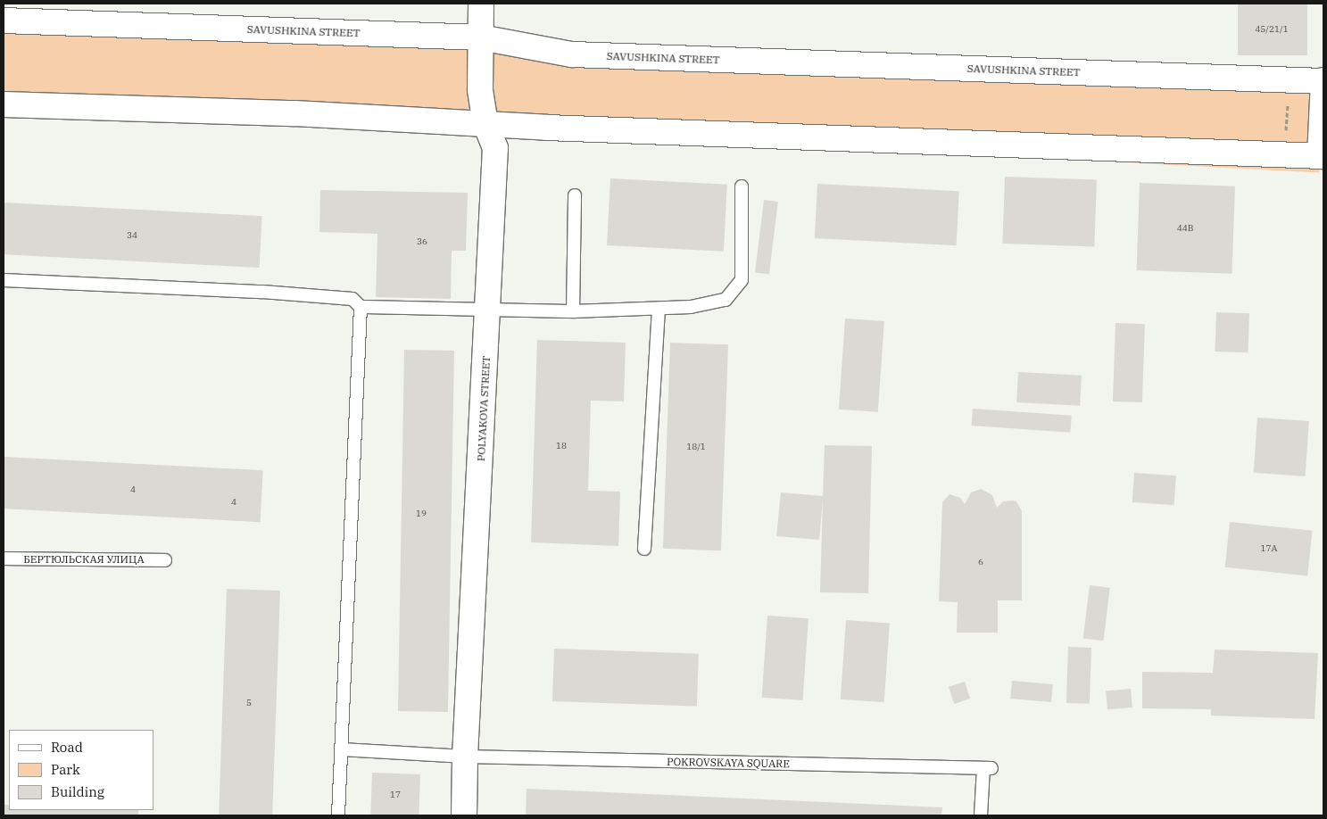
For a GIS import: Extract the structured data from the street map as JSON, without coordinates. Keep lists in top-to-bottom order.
{
  "streets": {
    "main road": ["SAVUSHKINA STREET", "POLYAKOVA STREET"],
    "lane": ["БЕРТЮЛЬСКАЯ УЛИЦА", "POKROVSKAYA SQUARE"]
  },
  "crossings": [
    ["SAVUSHKINA STREET", "POLYAKOVA STREET"],
    ["POLYAKOVA STREET", "POKROVSKAYA SQUARE"]
  ],
  "house_numbers": [
    "45/21/1",
    "44В",
    "34",
    "36",
    "18",
    "18/1",
    "4",
    "4",
    "19",
    "17А",
    "6",
    "5",
    "17"
  ],
  "legend": ["Road", "Park", "Building"]
}
